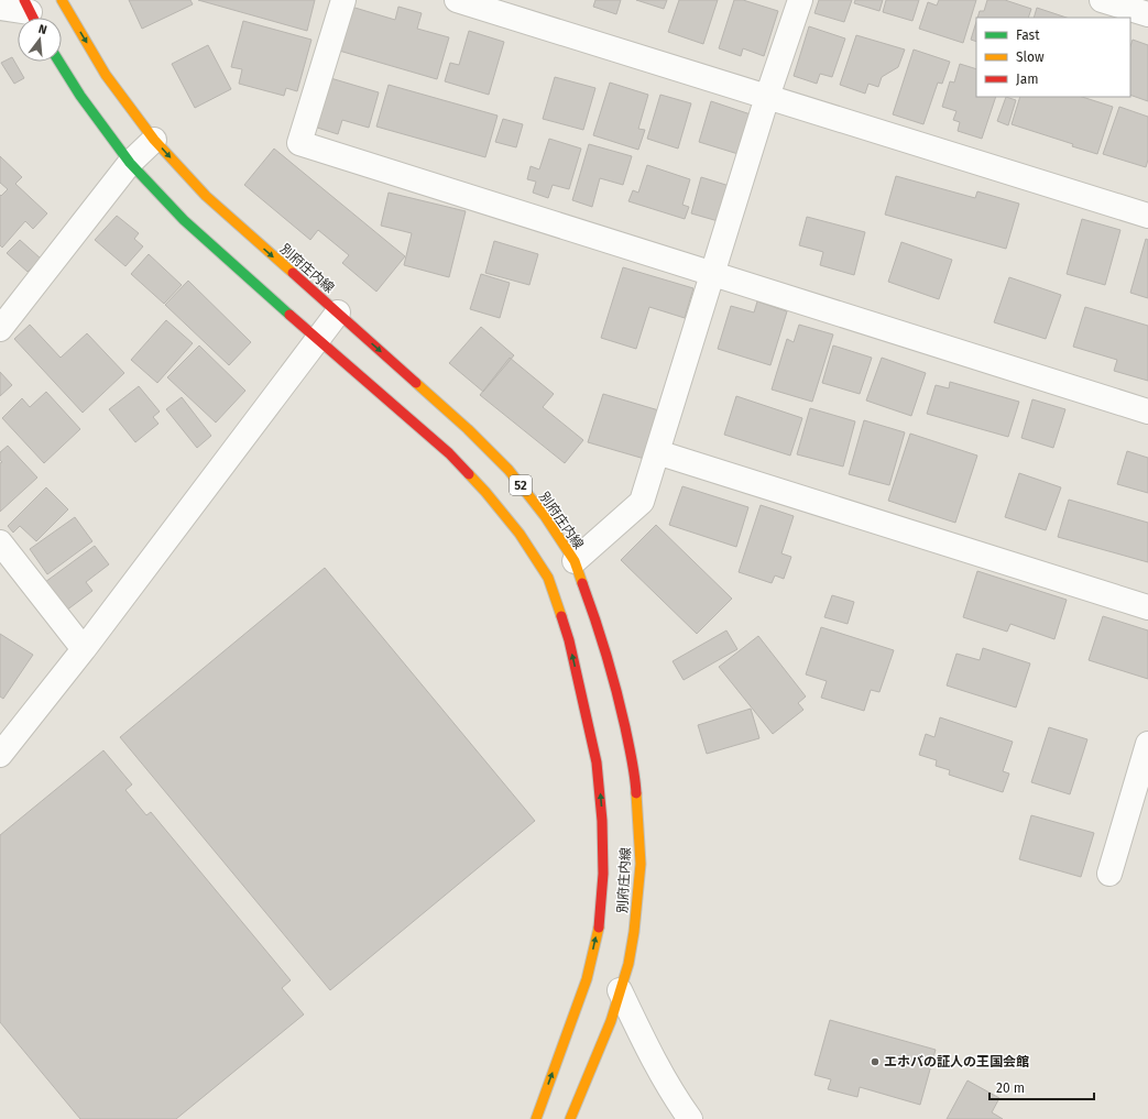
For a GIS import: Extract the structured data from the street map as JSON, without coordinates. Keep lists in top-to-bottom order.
{
  "streets": {
    "main road": ["別府庄内線", "52"]
  },
  "places": ["エホバの証人の王国会館"],
  "legend": ["Fast", "Slow", "Jam"],
  "scale_bar": "20 m",
  "north": "top"
}
